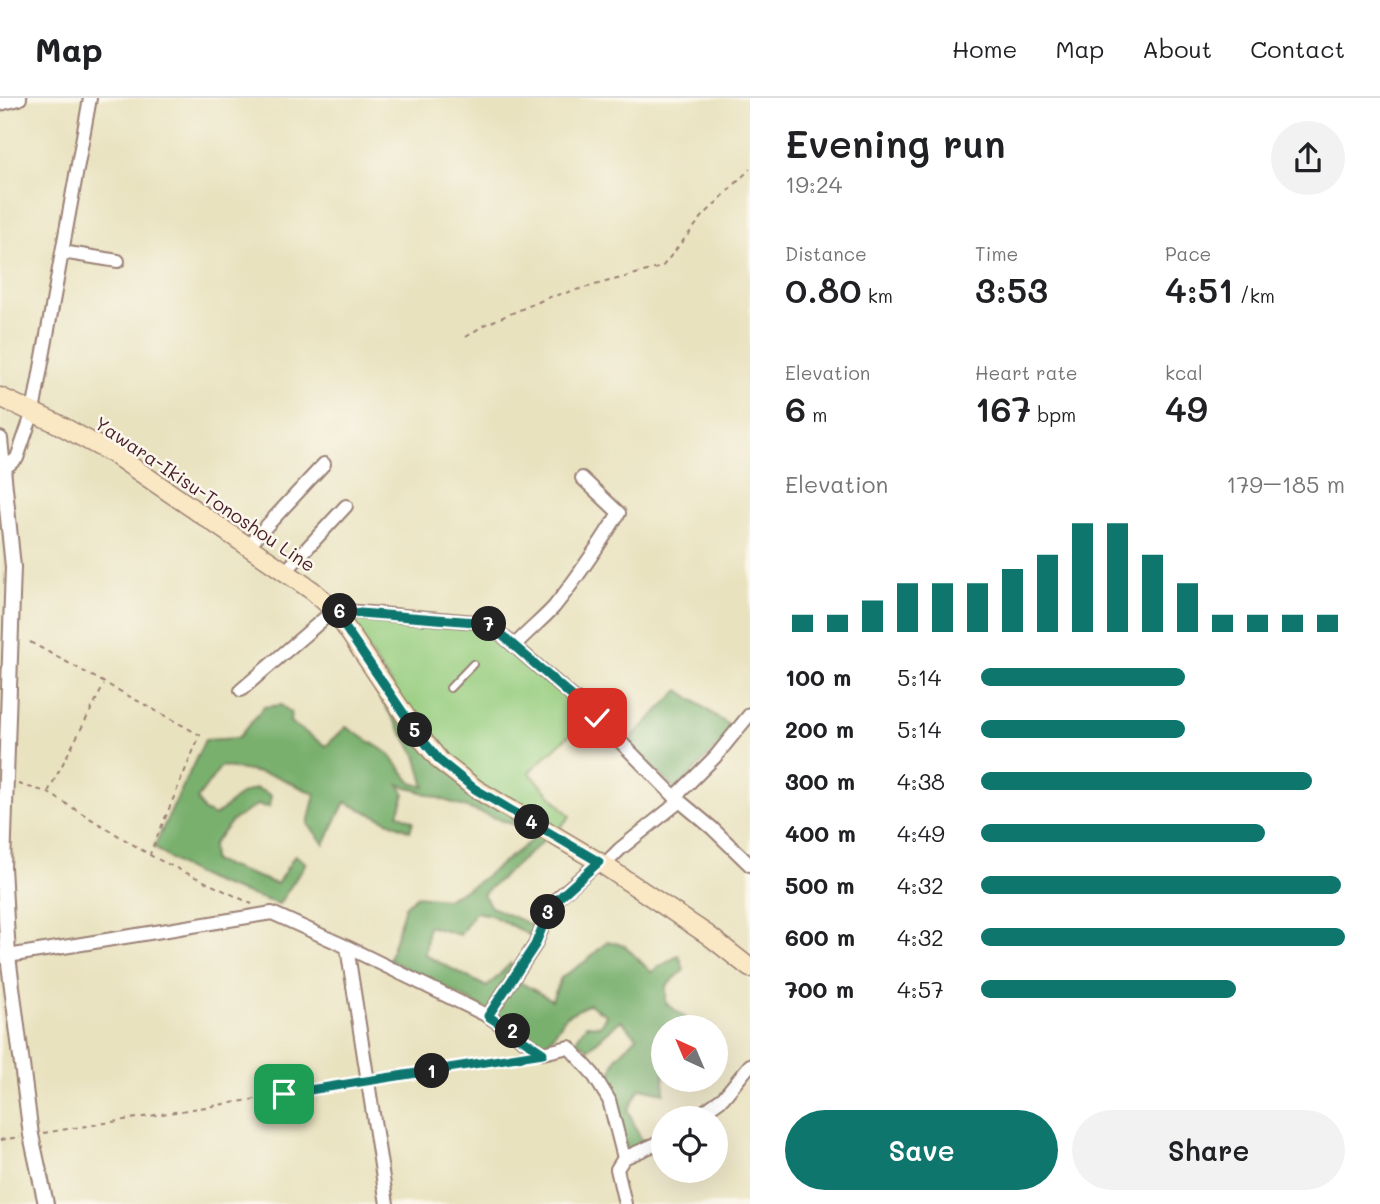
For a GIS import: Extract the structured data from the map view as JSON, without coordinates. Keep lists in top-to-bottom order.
{
  "streets": {
    "main road": ["Yawara-Ikisu-Tonoshou Line"]
  },
  "north": "top left",
  "page": {
    "header": "Map",
    "nav": [
      "Home",
      "Map",
      "About",
      "Contact"
    ],
    "heading": ["Evening run", "19:24"],
    "stats": [
      ["Distance", "0.80 km"],
      ["Time", "3:53"],
      ["Pace", "4:51 /km"],
      ["Elevation", "6 m"],
      ["Heart rate", "167 bpm"],
      ["kcal", "49"]
    ],
    "chart": ["Elevation", "179–185 m"],
    "pins": [
      "6",
      "7",
      "5",
      "4",
      "3",
      "2",
      "1"
    ],
    "list": [
      {
        "name": "100 m",
        "note": "5:14"
      },
      {
        "name": "200 m",
        "note": "5:14"
      },
      {
        "name": "300 m",
        "note": "4:38"
      },
      {
        "name": "400 m",
        "note": "4:49"
      },
      {
        "name": "500 m",
        "note": "4:32"
      },
      {
        "name": "600 m",
        "note": "4:32"
      },
      {
        "name": "700 m",
        "note": "4:57"
      }
    ],
    "buttons": ["Save", "Share"]
  }
}
